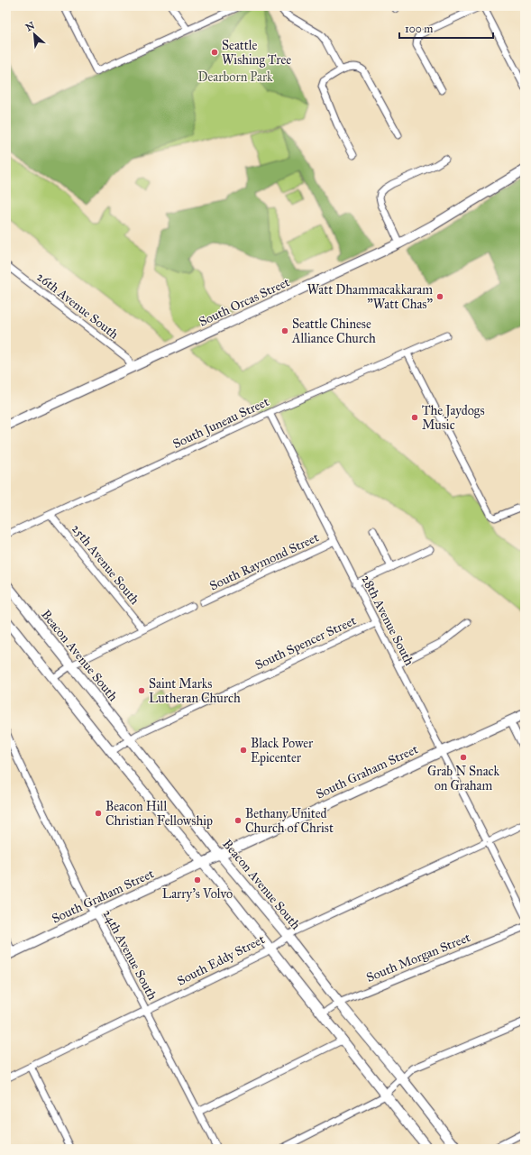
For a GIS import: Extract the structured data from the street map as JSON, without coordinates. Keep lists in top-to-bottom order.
{
  "streets": {
    "main road": ["South Orcas Street", "Beacon Avenue South", "South Graham Street"],
    "street": [
      "26th Avenue South",
      "South Juneau Street",
      "South Raymond Street",
      "25th Avenue South",
      "28th Avenue South",
      "South Spencer Street",
      "24th Avenue South",
      "South Morgan Street",
      "South Eddy Street"
    ]
  },
  "crossings": [
    ["South Orcas Street", "26th Avenue South"],
    ["South Juneau Street", "25th Avenue South"],
    ["South Juneau Street", "28th Avenue South"],
    ["South Raymond Street", "28th Avenue South"],
    ["28th Avenue South", "South Spencer Street"],
    ["28th Avenue South", "South Graham Street"],
    ["28th Avenue South", "South Eddy Street"],
    ["South Spencer Street", "Beacon Avenue South"],
    ["Beacon Avenue South", "South Graham Street"],
    ["Beacon Avenue South", "South Morgan Street"],
    ["Beacon Avenue South", "South Eddy Street"],
    ["South Graham Street", "24th Avenue South"],
    ["24th Avenue South", "South Eddy Street"]
  ],
  "parks": ["Dearborn Park"],
  "places": [
    "Seattle Wishing Tree",
    "Watt Dhammacakkaram \"Watt Chas\"",
    "Seattle Chinese Alliance Church",
    "The Jaydogs Music",
    "Saint Marks Lutheran Church",
    "Black Power Epicenter",
    "Grab N Snack on Graham",
    "Beacon Hill Christian Fellowship",
    "Bethany United Church of Christ",
    "Larry's Volvo"
  ],
  "scale_bar": "100 m",
  "north": "top left"
}
